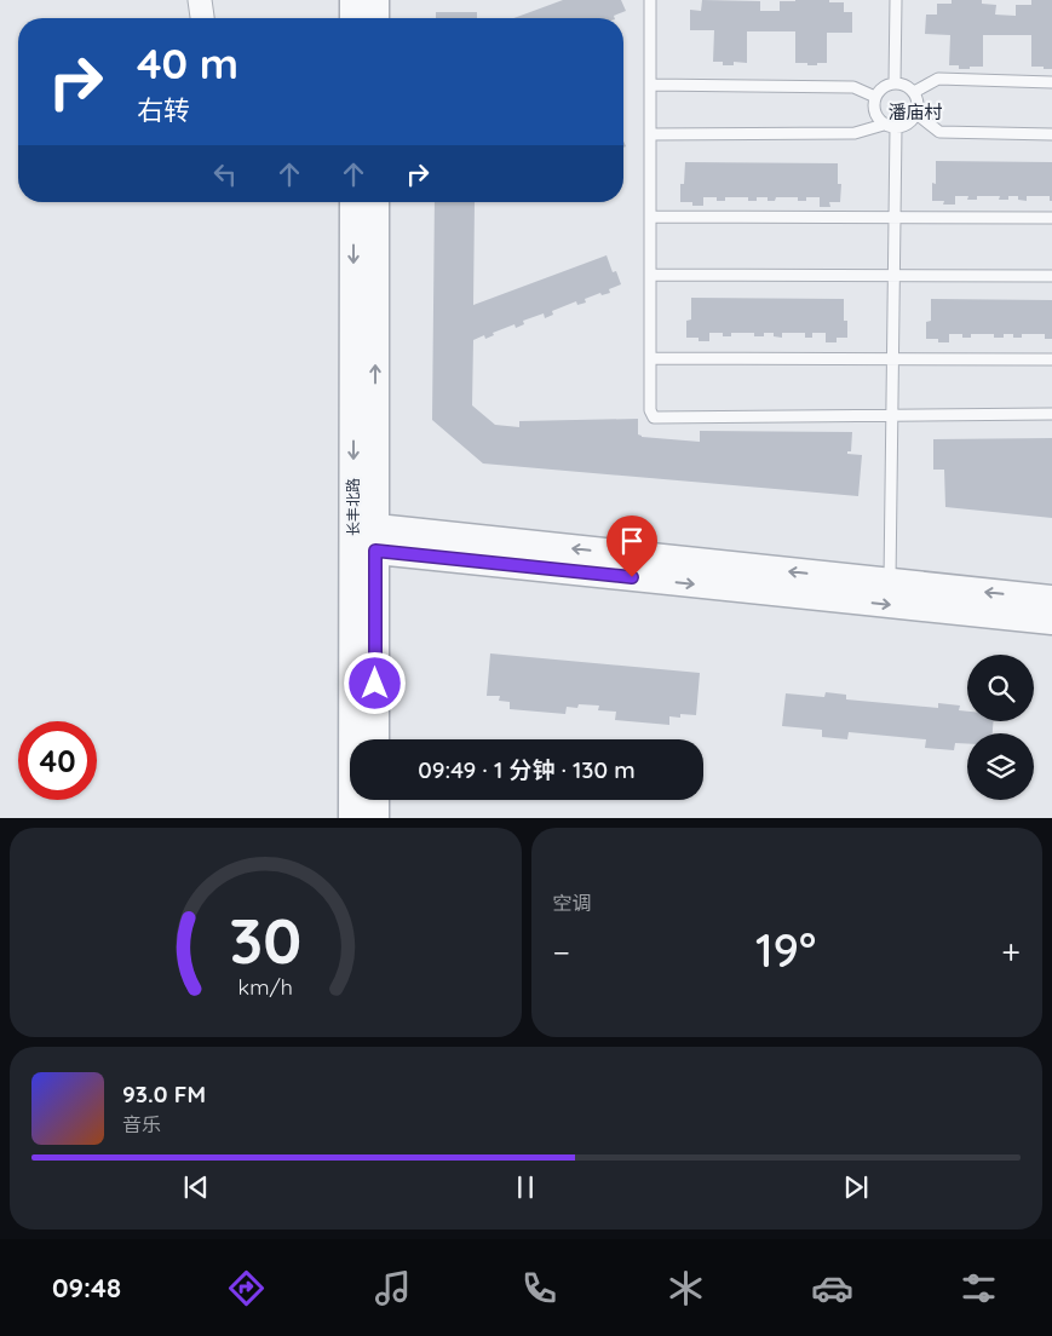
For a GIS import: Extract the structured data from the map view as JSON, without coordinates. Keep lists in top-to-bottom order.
{
  "streets": {
    "street": ["长丰北路"]
  },
  "districts": ["潘庙村"],
  "page": {
    "turn": ["40 m", "右转"],
    "limit": "40",
    "trip": "09:49 · 1 分钟 · 130 m",
    "tile": "空调",
    "heat": ["−", "19°", "+"],
    "song": ["93.0 FM", "音乐"],
    "tabs": "09:48",
    "gauge": ["30", "km/h"]
  }
}
